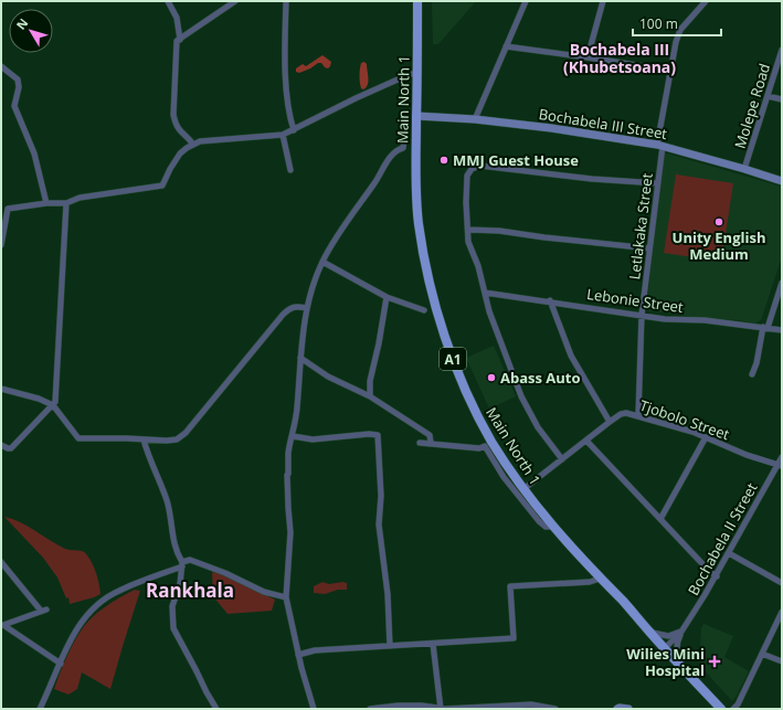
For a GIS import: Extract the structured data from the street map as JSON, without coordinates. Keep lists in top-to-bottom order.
{
  "streets": {
    "main road": ["Main North 1", "A1"],
    "street": [
      "Molepe Road",
      "Bochabela III Street",
      "Letlakaka Street",
      "Lebonie Street",
      "Tjobolo Street",
      "Bochabela II Street"
    ]
  },
  "crossings": [
    ["Main North 1", "Bochabela III Street"],
    ["Main North 1", "Tjobolo Street"],
    ["Main North 1", "Bochabela II Street"],
    ["Molepe Road", "Bochabela III Street"],
    ["Bochabela III Street", "Letlakaka Street"],
    ["Letlakaka Street", "Lebonie Street"],
    ["Letlakaka Street", "Tjobolo Street"],
    ["Tjobolo Street", "Bochabela II Street"]
  ],
  "districts": ["Bochabela III (Khubetsoana)", "Rankhala"],
  "places": {
    "other": ["MMJ Guest House", "Unity English Medium", "Abass Auto"],
    "health": ["Wilies Mini Hospital"]
  },
  "scale_bar": "100 m",
  "north": "top left"
}
